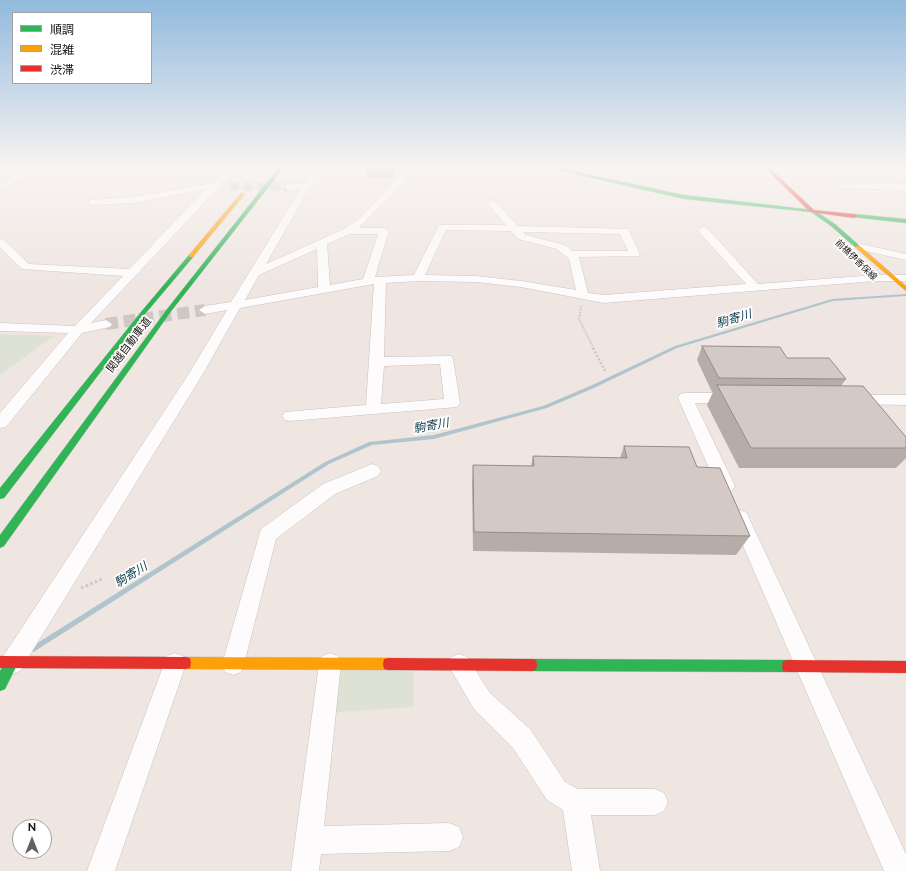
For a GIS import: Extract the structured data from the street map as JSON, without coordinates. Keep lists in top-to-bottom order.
{
  "streets": {
    "main road": ["前橋伊香保線", "関越自動車道"]
  },
  "water": ["駒寄川"],
  "legend": ["順調", "混雑", "渋滞"],
  "north": "top"
}
